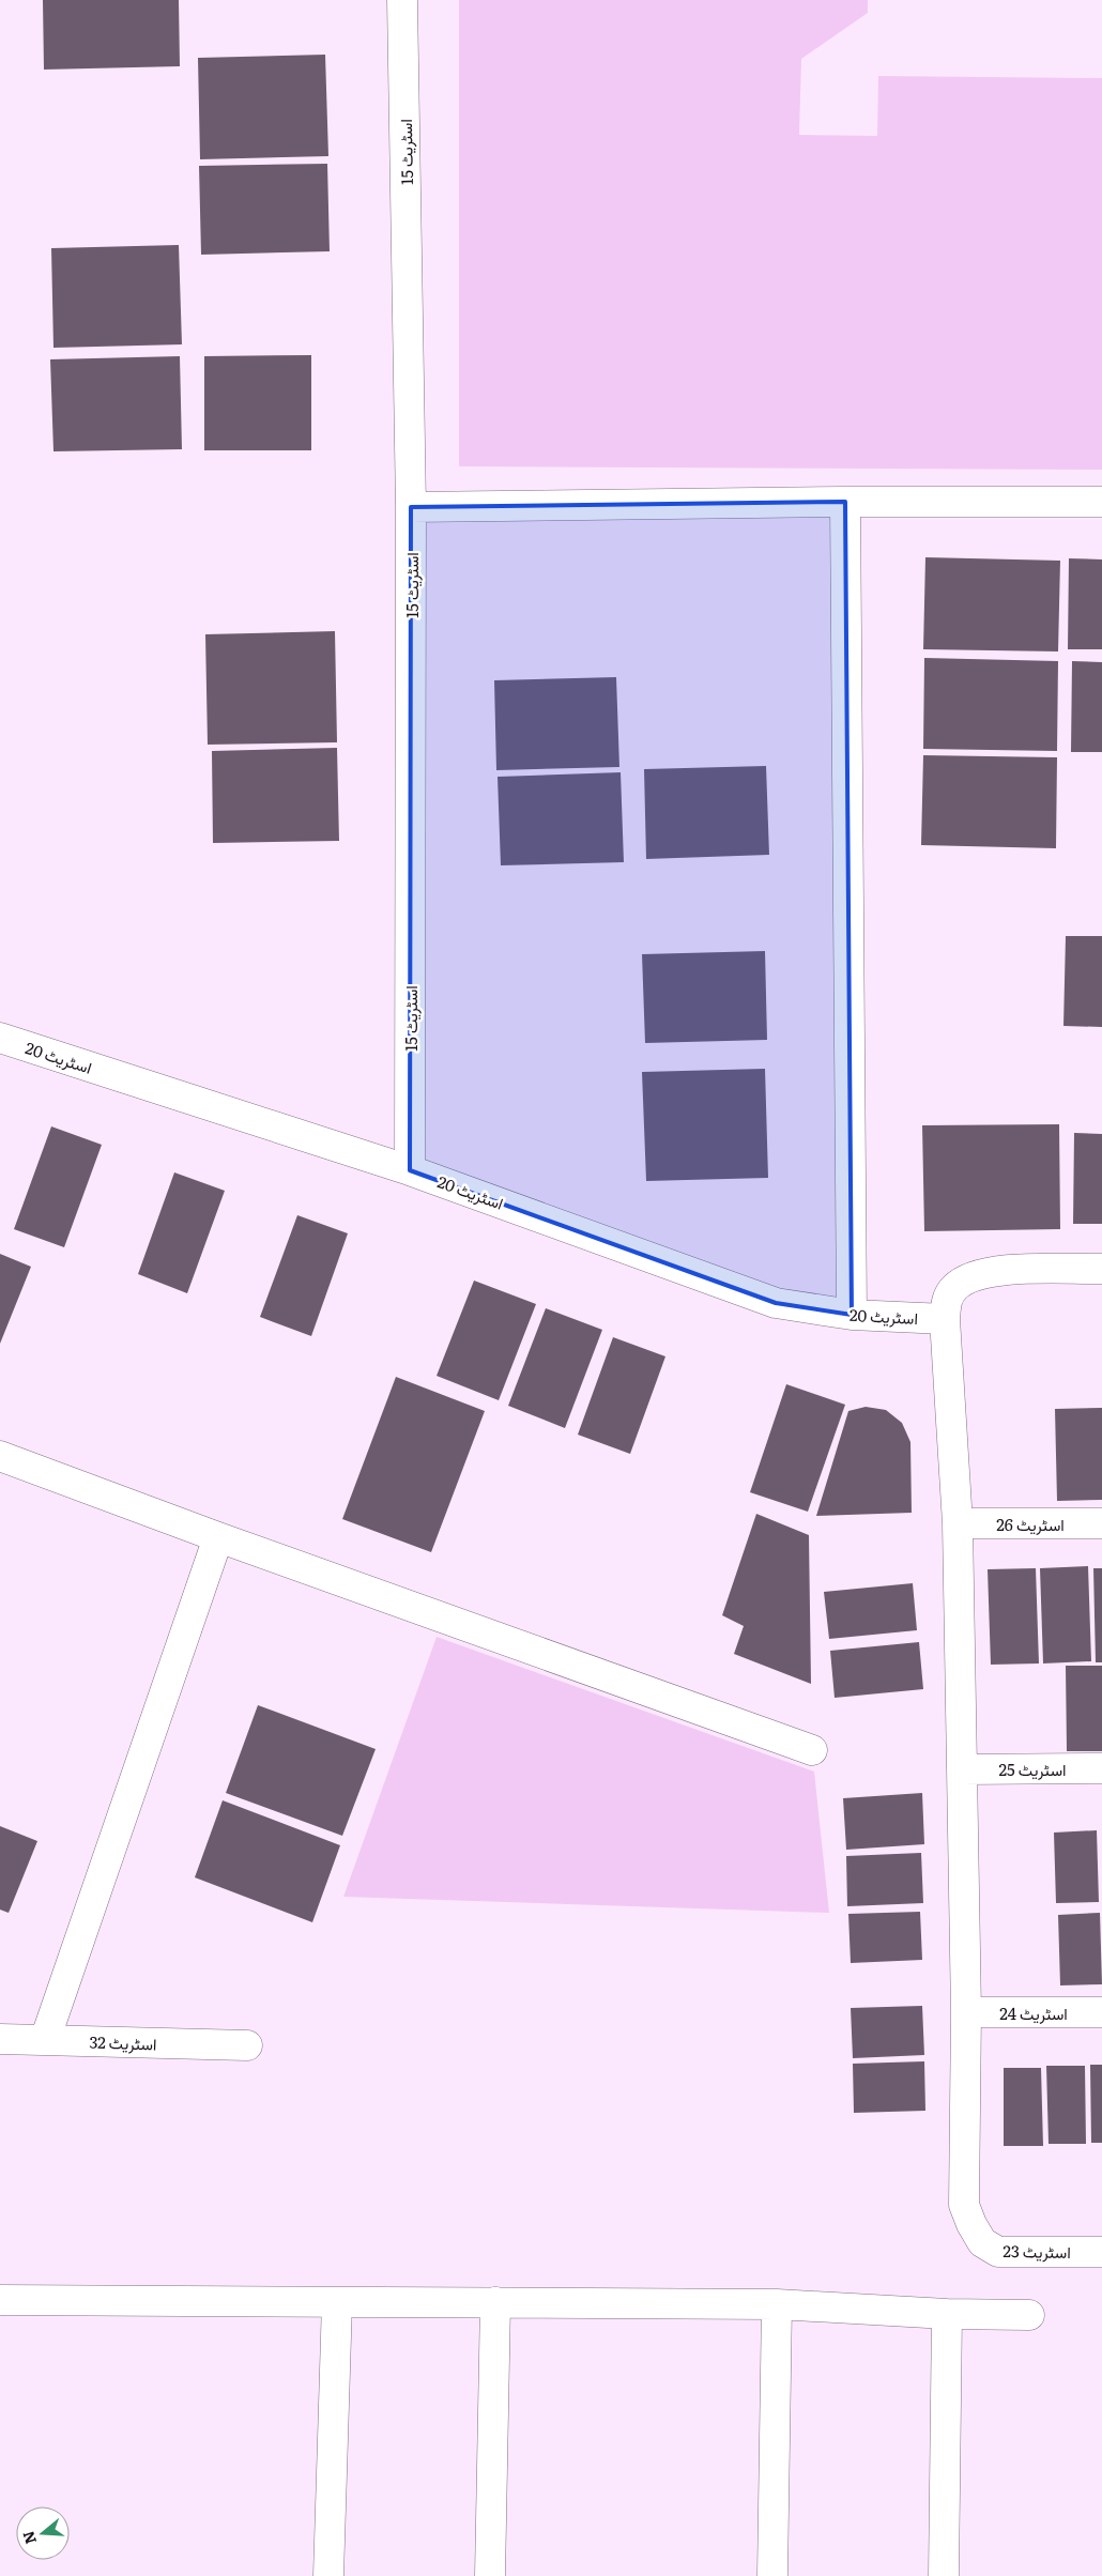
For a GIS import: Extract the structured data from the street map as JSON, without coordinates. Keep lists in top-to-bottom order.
{
  "streets": {
    "street": [
      "اسٹریٹ 15",
      "اسٹریٹ 20",
      "اسٹریٹ 26",
      "اسٹریٹ 25",
      "اسٹریٹ 24",
      "اسٹریٹ 32",
      "اسٹریٹ 23"
    ]
  },
  "crossings": [
    ["اسٹریٹ 15", "اسٹریٹ 20"],
    ["اسٹریٹ 24", "اسٹریٹ 23"]
  ],
  "north": "left"
}
